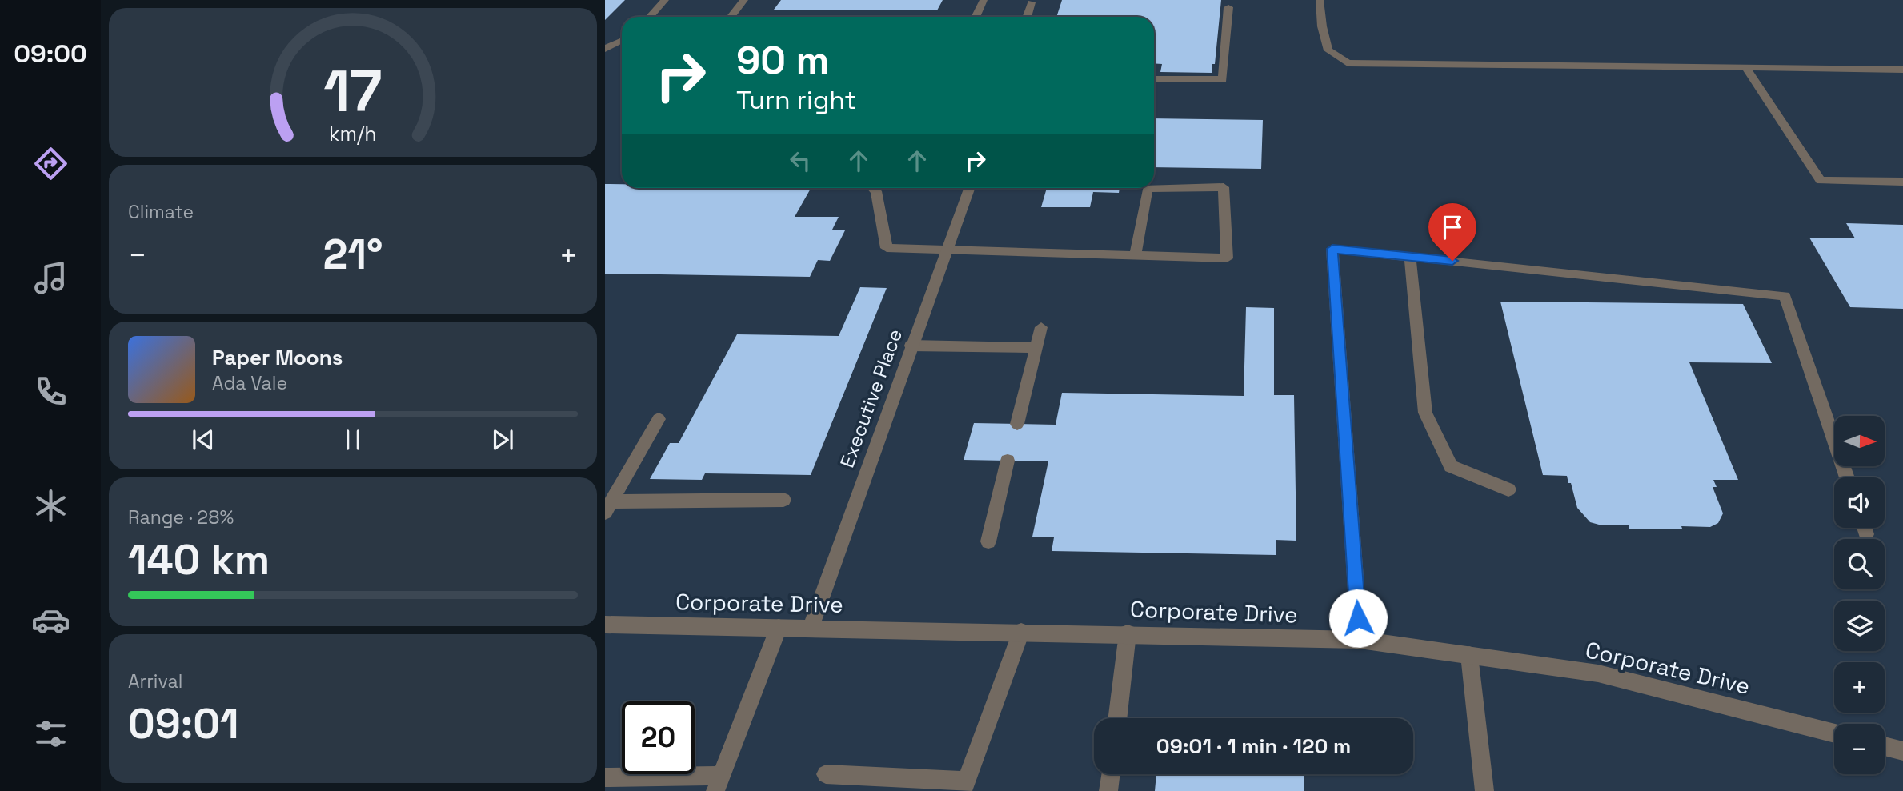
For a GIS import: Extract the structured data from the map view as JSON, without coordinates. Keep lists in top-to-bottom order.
{
  "streets": {
    "street": ["Executive Place", "Corporate Drive"]
  },
  "crossings": [
    ["Executive Place", "Corporate Drive"]
  ],
  "north": "right",
  "page": {
    "tabs": "09:00",
    "turn": ["90 m", "Turn right"],
    "tile": [
      "Climate",
      ["Range · 28%", "140 km"],
      ["Arrival", "09:01"]
    ],
    "heat": ["−", "21°", "+"],
    "song": ["Paper Moons", "Ada Vale"],
    "map_buttons": ["+", "−"],
    "limit": "20",
    "trip": "09:01 · 1 min · 120 m",
    "gauge": ["17", "km/h"]
  }
}
